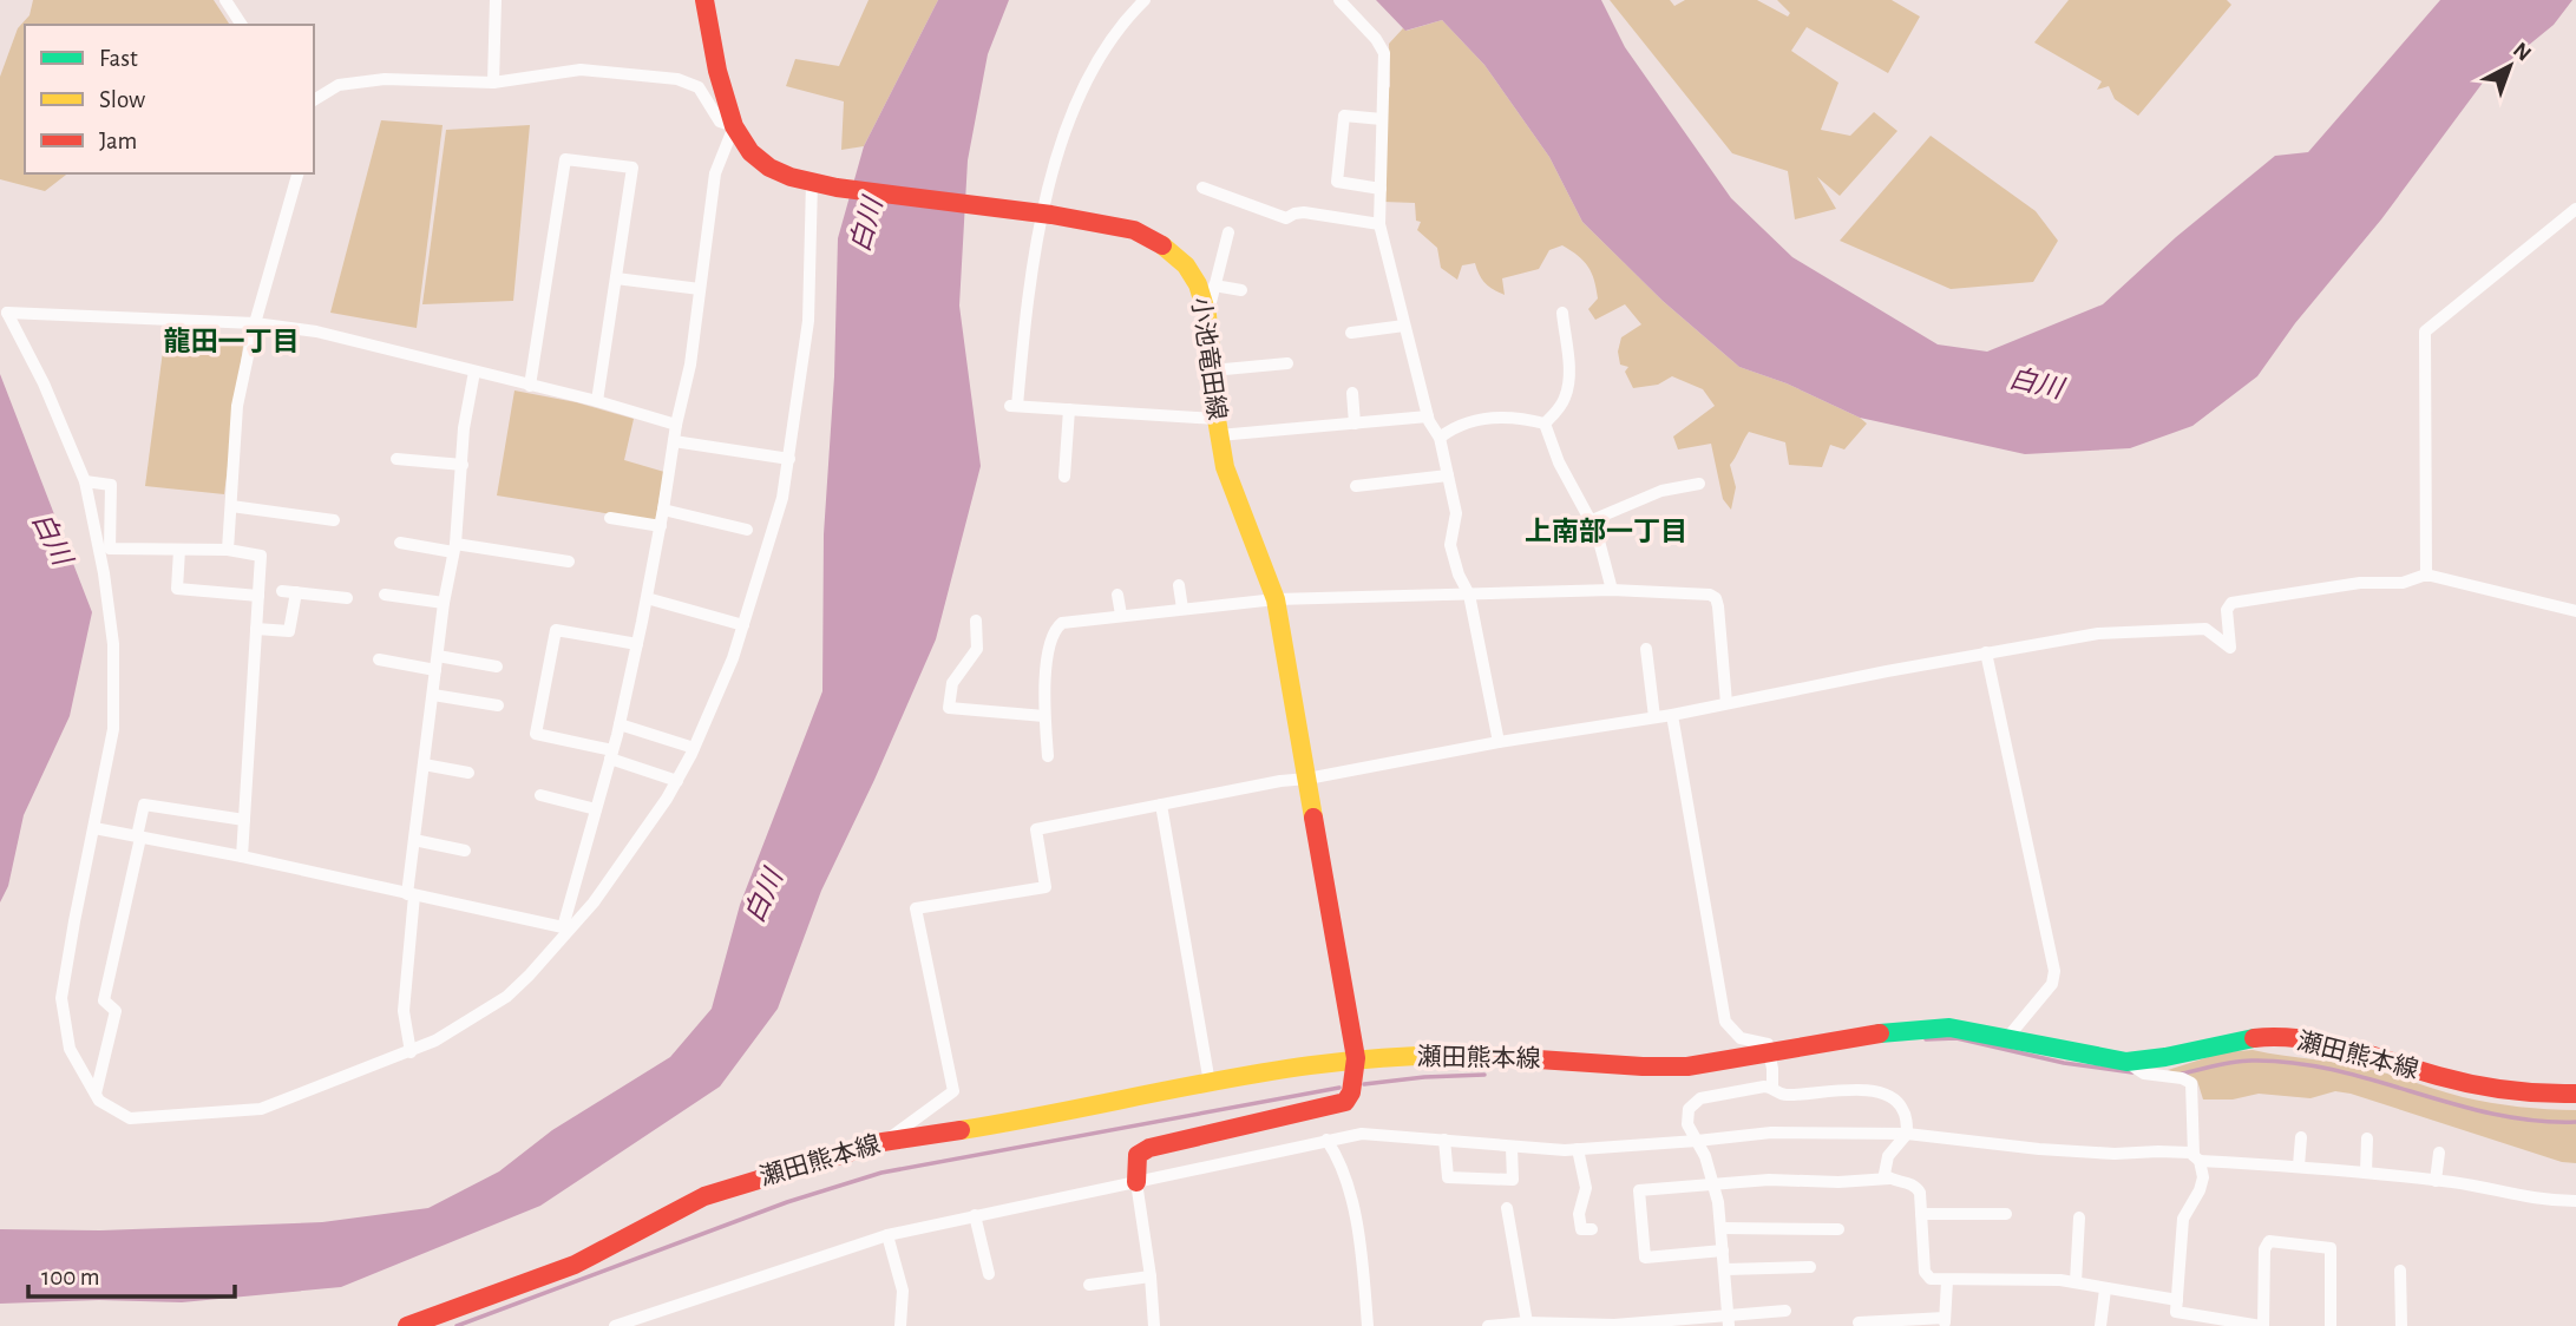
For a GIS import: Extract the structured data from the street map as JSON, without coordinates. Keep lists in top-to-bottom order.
{
  "streets": {
    "main road": ["小池竜田線", "瀬田熊本線"]
  },
  "crossings": [
    ["小池竜田線", "瀬田熊本線"]
  ],
  "districts": ["龍田一丁目", "上南部一丁目"],
  "water": ["白川"],
  "legend": ["Fast", "Slow", "Jam"],
  "scale_bar": "100 m",
  "north": "top right"
}
